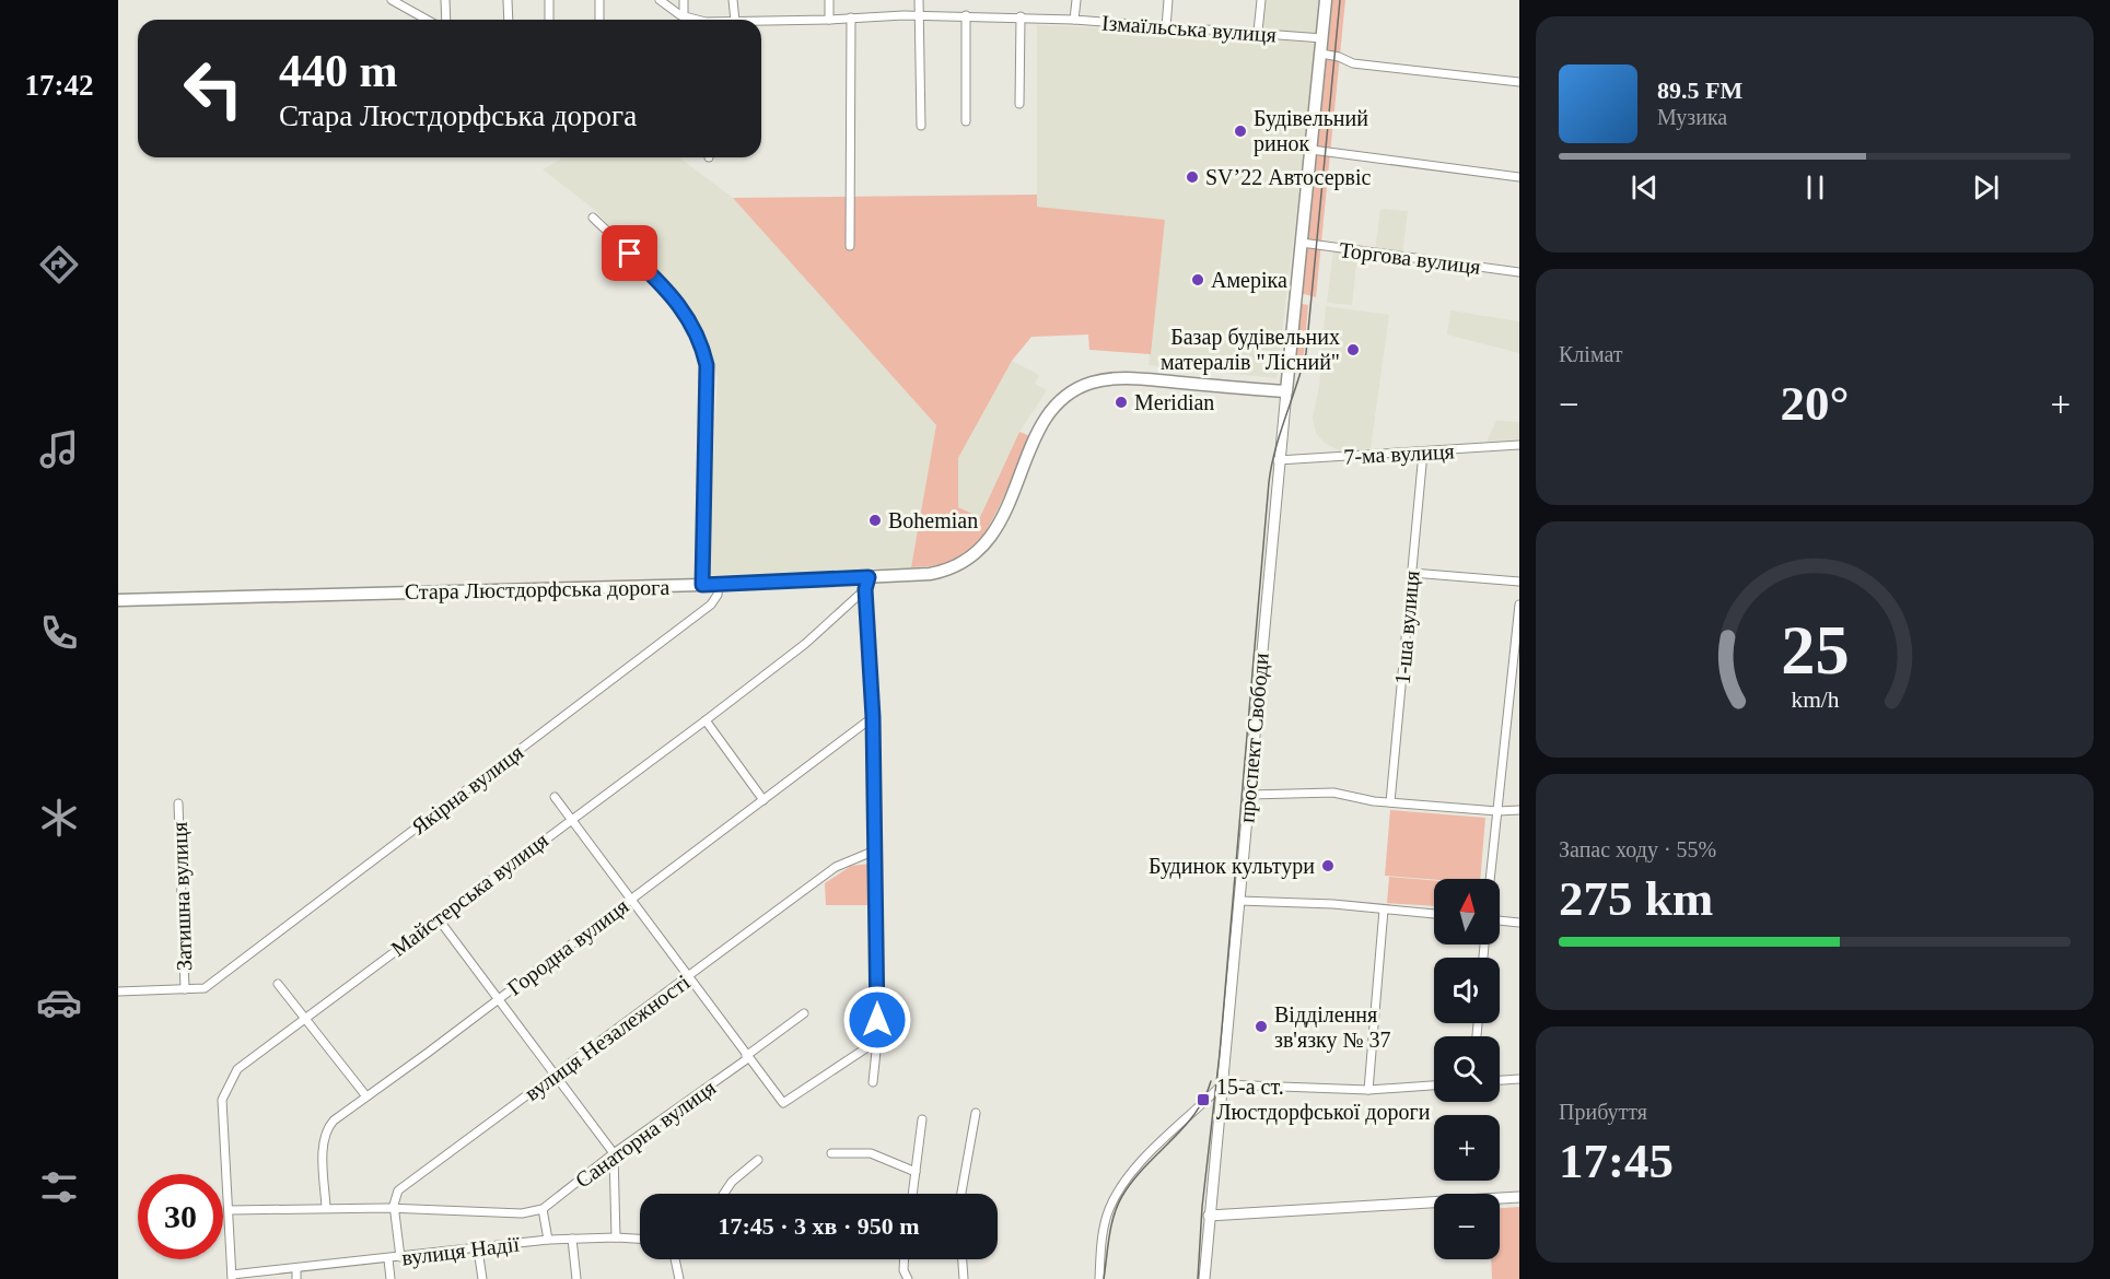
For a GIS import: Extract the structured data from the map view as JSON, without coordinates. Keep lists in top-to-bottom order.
{
  "streets": {
    "main road": ["Стара Люстдорфська дорога"],
    "street": [
      "Ізмаїльська вулиця",
      "Торгова вулиця",
      "7-ма вулиця",
      "1-ша вулиця",
      "проспект Свободи",
      "Якірна вулиця",
      "Майстерська вулиця",
      "Затишна вулиця",
      "Городна вулиця",
      "вулиця Незалежності",
      "Санаторна вулиця",
      "вулиця Надії"
    ]
  },
  "crossings": [
    ["7-ма вулиця", "1-ша вулиця"],
    ["7-ма вулиця", "проспект Свободи"],
    ["Стара Люстдорфська дорога", "проспект Свободи"],
    ["Стара Люстдорфська дорога", "Якірна вулиця"],
    ["Якірна вулиця", "Затишна вулиця"],
    ["Майстерська вулиця", "вулиця Надії"],
    ["Городна вулиця", "вулиця Надії"],
    ["вулиця Незалежності", "вулиця Надії"],
    ["Санаторна вулиця", "вулиця Надії"]
  ],
  "places": {
    "other": [
      "Будівельний ринок",
      "SV’22 Автосервіс",
      "Амеріка",
      "Базар будівельних матералів \"Лісний\"",
      "Meridian",
      "Bohemian",
      "Будинок культури",
      "Відділення зв'язку № 37"
    ],
    "transit": ["15-а ст. Люстдорфської дороги"]
  },
  "north": "top",
  "page": {
    "tabs": "17:42",
    "turn": ["440 m", "Стара Люстдорфська дорога"],
    "song": ["89.5 FM", "Музика"],
    "tile": [
      "Клімат",
      ["Запас ходу · 55%", "275 km"],
      ["Прибуття", "17:45"]
    ],
    "heat": ["−", "20°", "+"],
    "map_buttons": ["+", "−"],
    "limit": "30",
    "trip": "17:45 · 3 хв · 950 m",
    "gauge": ["25", "km/h"]
  }
}
